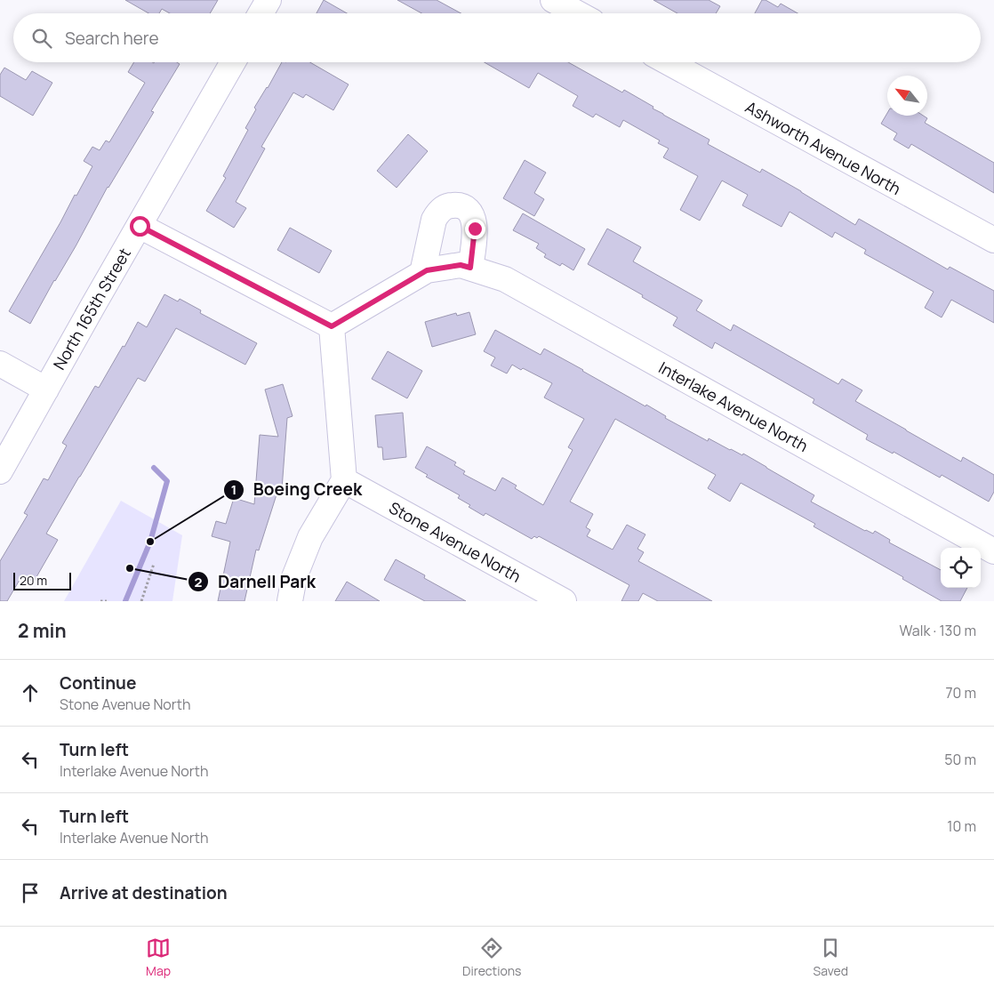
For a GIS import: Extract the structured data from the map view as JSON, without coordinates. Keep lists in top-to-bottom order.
{
  "streets": {
    "street": [
      "Ashworth Avenue North",
      "North 165th Street",
      "Interlake Avenue North",
      "Stone Avenue North"
    ]
  },
  "places": ["Boeing Creek", "Darnell Park"],
  "scale_bar": "20 m",
  "north": "top left",
  "page": {
    "search": "Search here",
    "scale": "20 m",
    "heading": ["2 min", "Walk · 130 m"],
    "list": [
      ["Continue", "Stone Avenue North", "70 m"],
      ["Turn left", "Interlake Avenue North", "50 m"],
      ["Turn left", "Interlake Avenue North", "10 m"],
      "Arrive at destination"
    ],
    "nav": ["Map", "Directions", "Saved"]
  }
}
